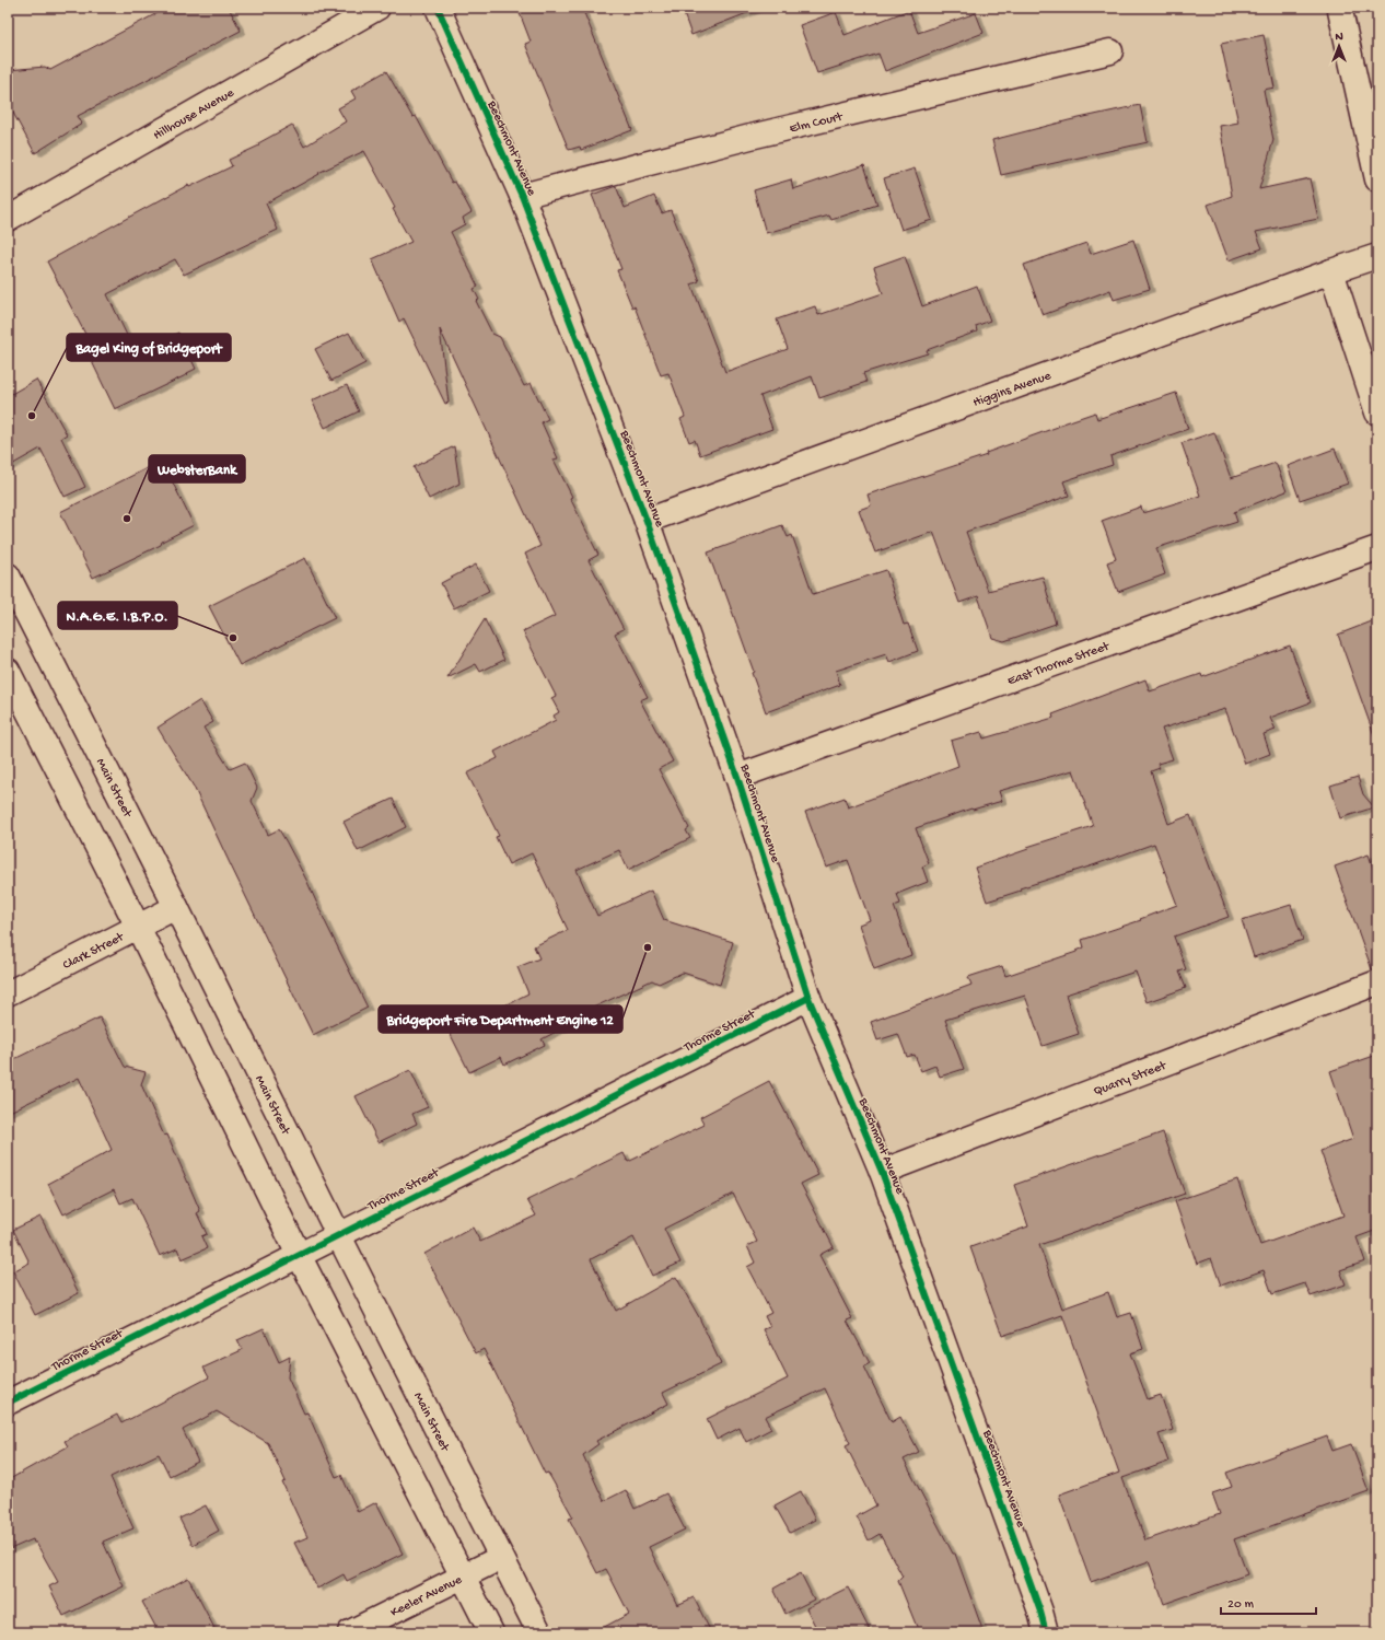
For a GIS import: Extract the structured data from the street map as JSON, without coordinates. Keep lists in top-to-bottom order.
{
  "streets": {
    "street": [
      "Hillhouse Avenue",
      "Elm Court",
      "Beechmont Avenue",
      "Higgins Avenue",
      "East Thorme Street",
      "Main Street",
      "Clark Street",
      "Thorme Street",
      "Quarry Street",
      "Keeler Avenue"
    ]
  },
  "crossings": [
    ["Elm Court", "Beechmont Avenue"],
    ["Beechmont Avenue", "Higgins Avenue"],
    ["Beechmont Avenue", "East Thorme Street"],
    ["Beechmont Avenue", "Thorme Street"],
    ["Beechmont Avenue", "Quarry Street"],
    ["Main Street", "Clark Street"],
    ["Main Street", "Thorme Street"],
    ["Main Street", "Keeler Avenue"]
  ],
  "places": [
    "Bagel King of Bridgeport",
    "WebsterBank",
    "N.A.G.E. I.B.P.O.",
    "Bridgeport Fire Department Engine 12"
  ],
  "scale_bar": "20 m",
  "north": "top"
}
